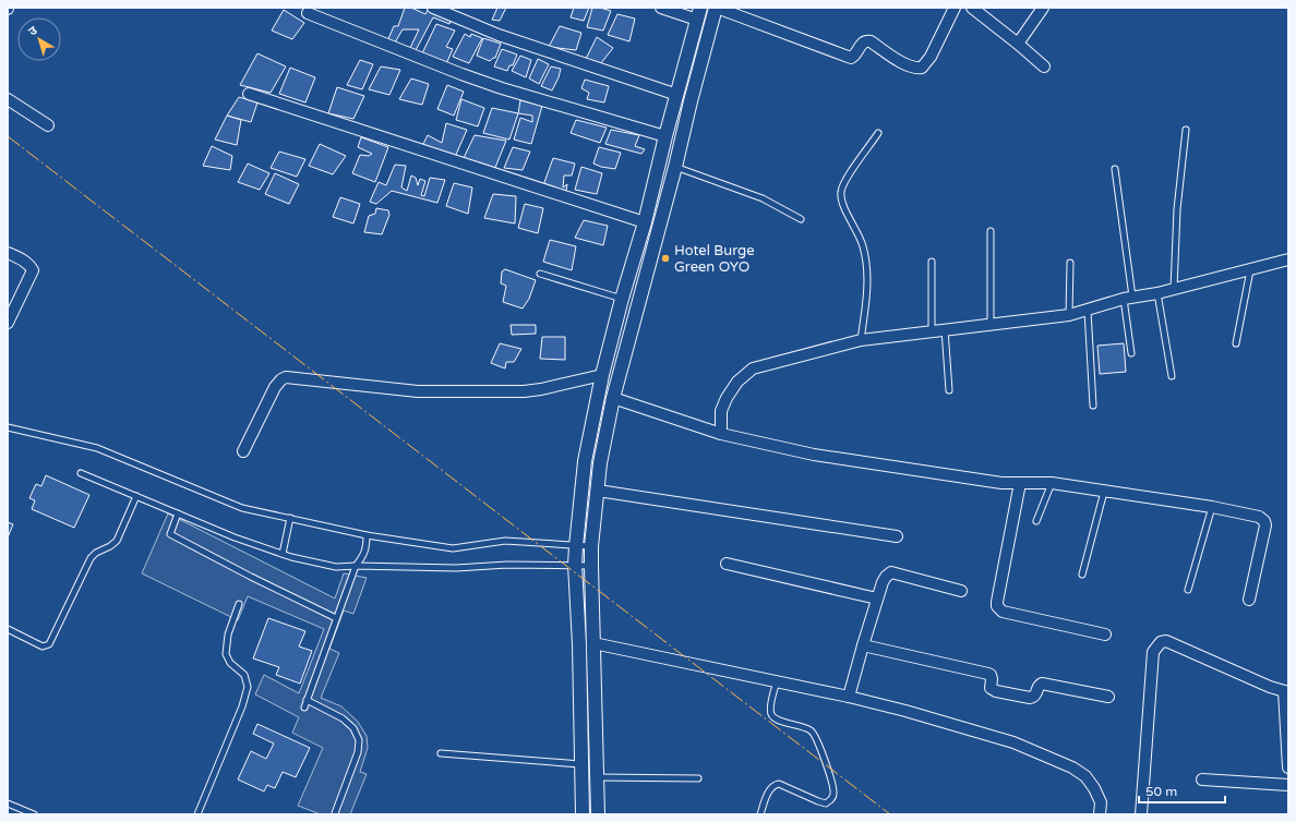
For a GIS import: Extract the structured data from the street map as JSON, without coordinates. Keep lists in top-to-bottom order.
{
  "places": ["Hotel Burge Green OYO"],
  "scale_bar": "50 m",
  "north": "top left"
}
